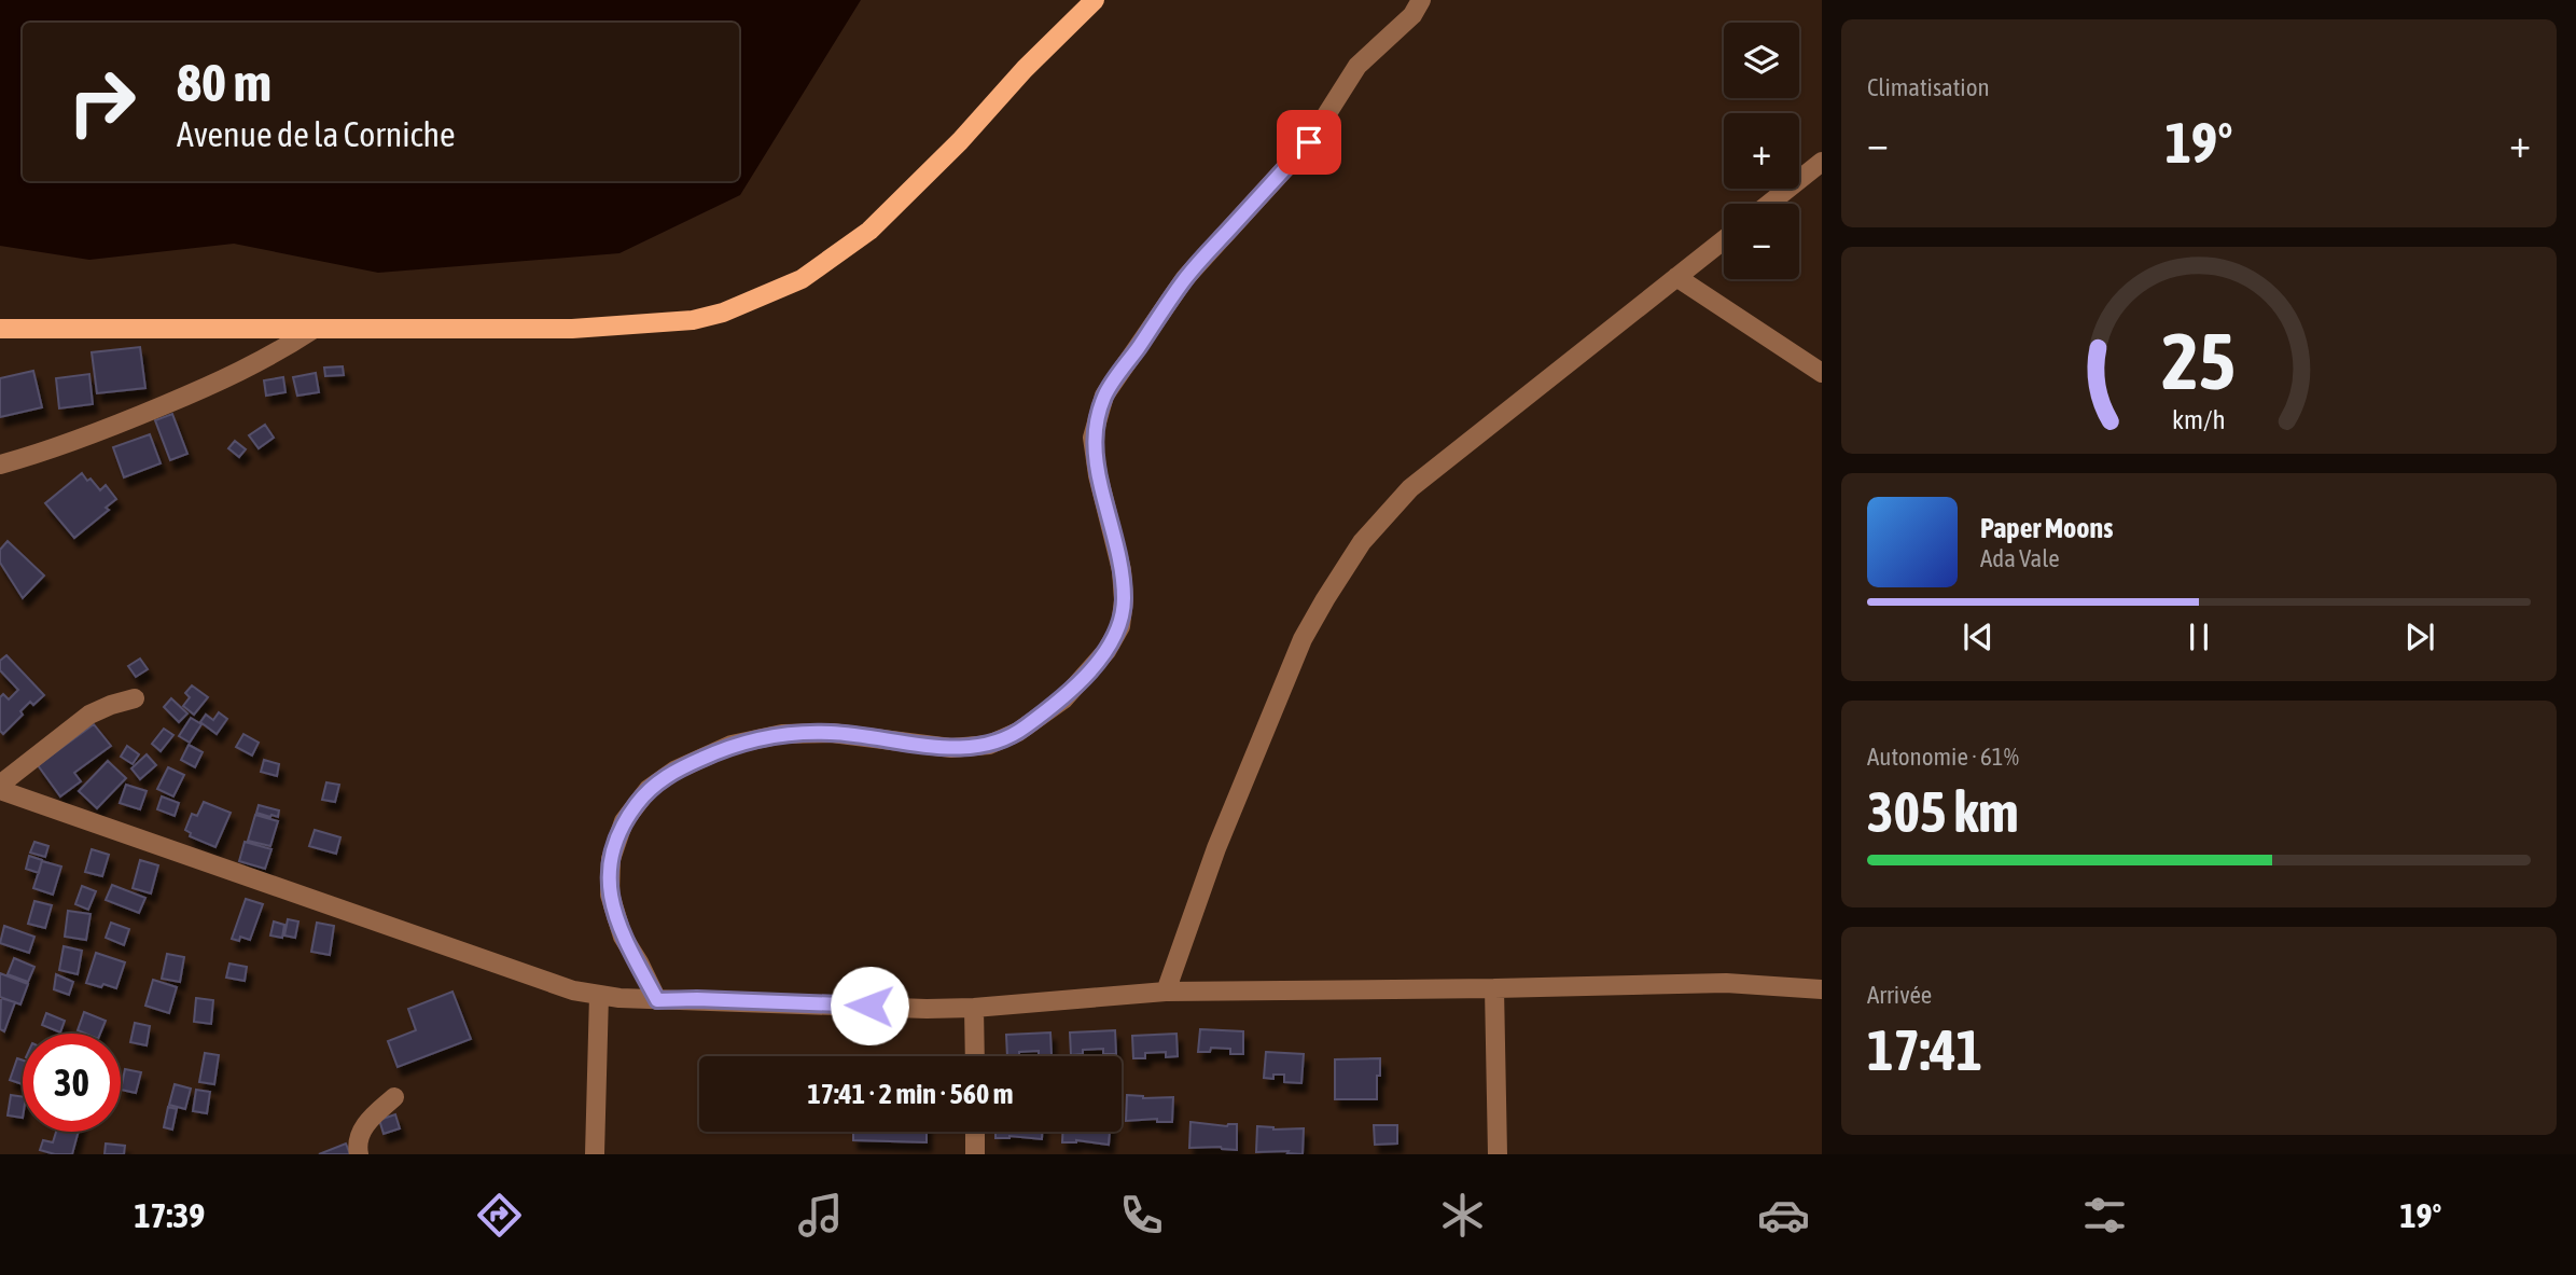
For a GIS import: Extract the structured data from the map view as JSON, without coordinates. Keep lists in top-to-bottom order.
{
  "page": {
    "tile": [
      "Climatisation",
      ["Autonomie · 61%", "305 km"],
      ["Arrivée", "17:41"]
    ],
    "map_buttons": ["+", "−"],
    "turn": ["80 m", "Avenue de la Corniche"],
    "heat": ["−", "19°", "+"],
    "song": ["Paper Moons", "Ada Vale"],
    "limit": "30",
    "trip": "17:41 · 2 min · 560 m",
    "tabs": ["17:39", "19°"],
    "gauge": ["25", "km/h"]
  }
}
